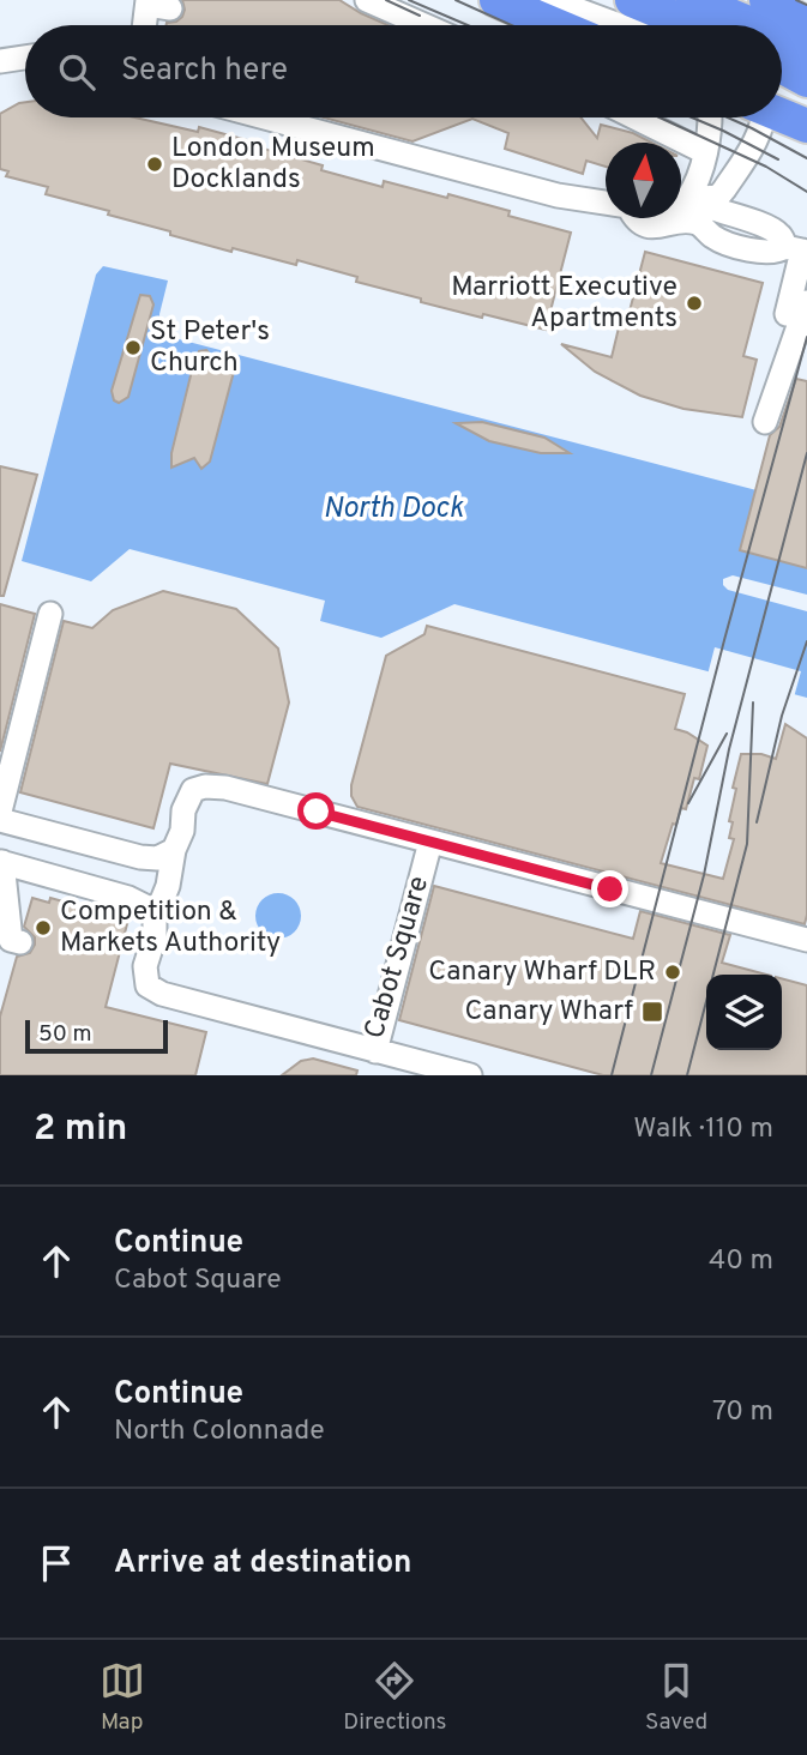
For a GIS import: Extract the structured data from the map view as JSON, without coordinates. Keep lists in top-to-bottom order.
{
  "streets": {
    "street": ["Cabot Square"]
  },
  "water": ["North Dock"],
  "places": {
    "other": [
      "London Museum Docklands",
      "Marriott Executive Apartments",
      "St Peter's Church",
      "Competition & Markets Authority",
      "Canary Wharf DLR"
    ],
    "transit": ["Canary Wharf"]
  },
  "scale_bar": "50 m",
  "north": "top",
  "page": {
    "search": "Search here",
    "scale": "50 m",
    "heading": ["2 min", "Walk · 110 m"],
    "list": [
      ["Continue", "Cabot Square", "40 m"],
      ["Continue", "North Colonnade", "70 m"],
      "Arrive at destination"
    ],
    "nav": ["Map", "Directions", "Saved"]
  }
}
